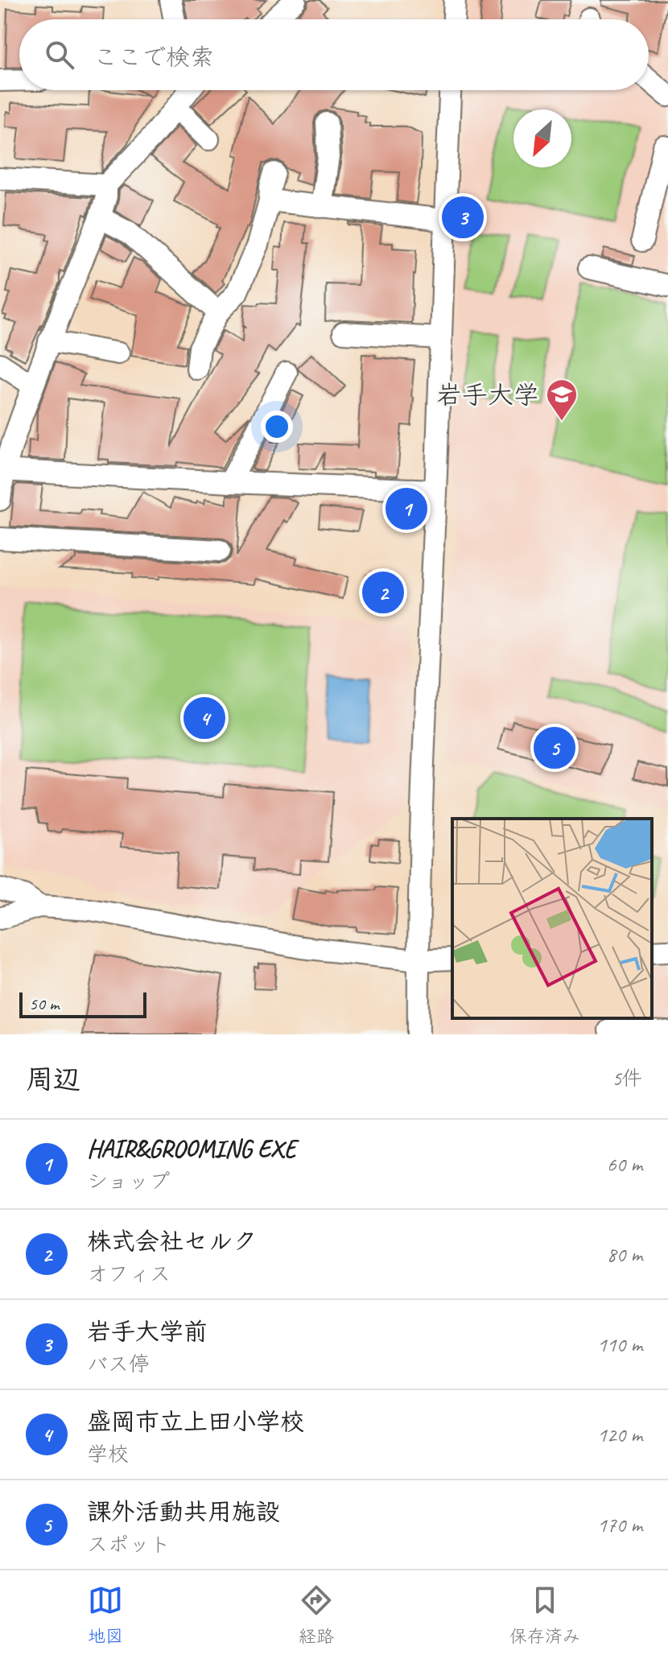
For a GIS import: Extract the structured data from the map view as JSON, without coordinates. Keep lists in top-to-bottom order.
{
  "places": {
    "school or university": ["岩手大学"]
  },
  "scale_bar": "50 m",
  "north": "bottom left",
  "page": {
    "search": "ここで検索",
    "pins": [
      "3",
      "1",
      "2",
      "4",
      "5"
    ],
    "scale": "50 m",
    "heading": ["周辺", "5件"],
    "list": [
      {
        "mark": "1",
        "name": "HAIR&GROOMING EXE",
        "note": "ショップ",
        "value": "60 m"
      },
      {
        "mark": "2",
        "name": "株式会社セルク",
        "note": "オフィス",
        "value": "80 m"
      },
      {
        "mark": "3",
        "name": "岩手大学前",
        "note": "バス停",
        "value": "110 m"
      },
      {
        "mark": "4",
        "name": "盛岡市立上田小学校",
        "note": "学校",
        "value": "120 m"
      },
      {
        "mark": "5",
        "name": "課外活動共用施設",
        "note": "スポット",
        "value": "170 m"
      }
    ],
    "nav": ["地図", "経路", "保存済み"]
  }
}
